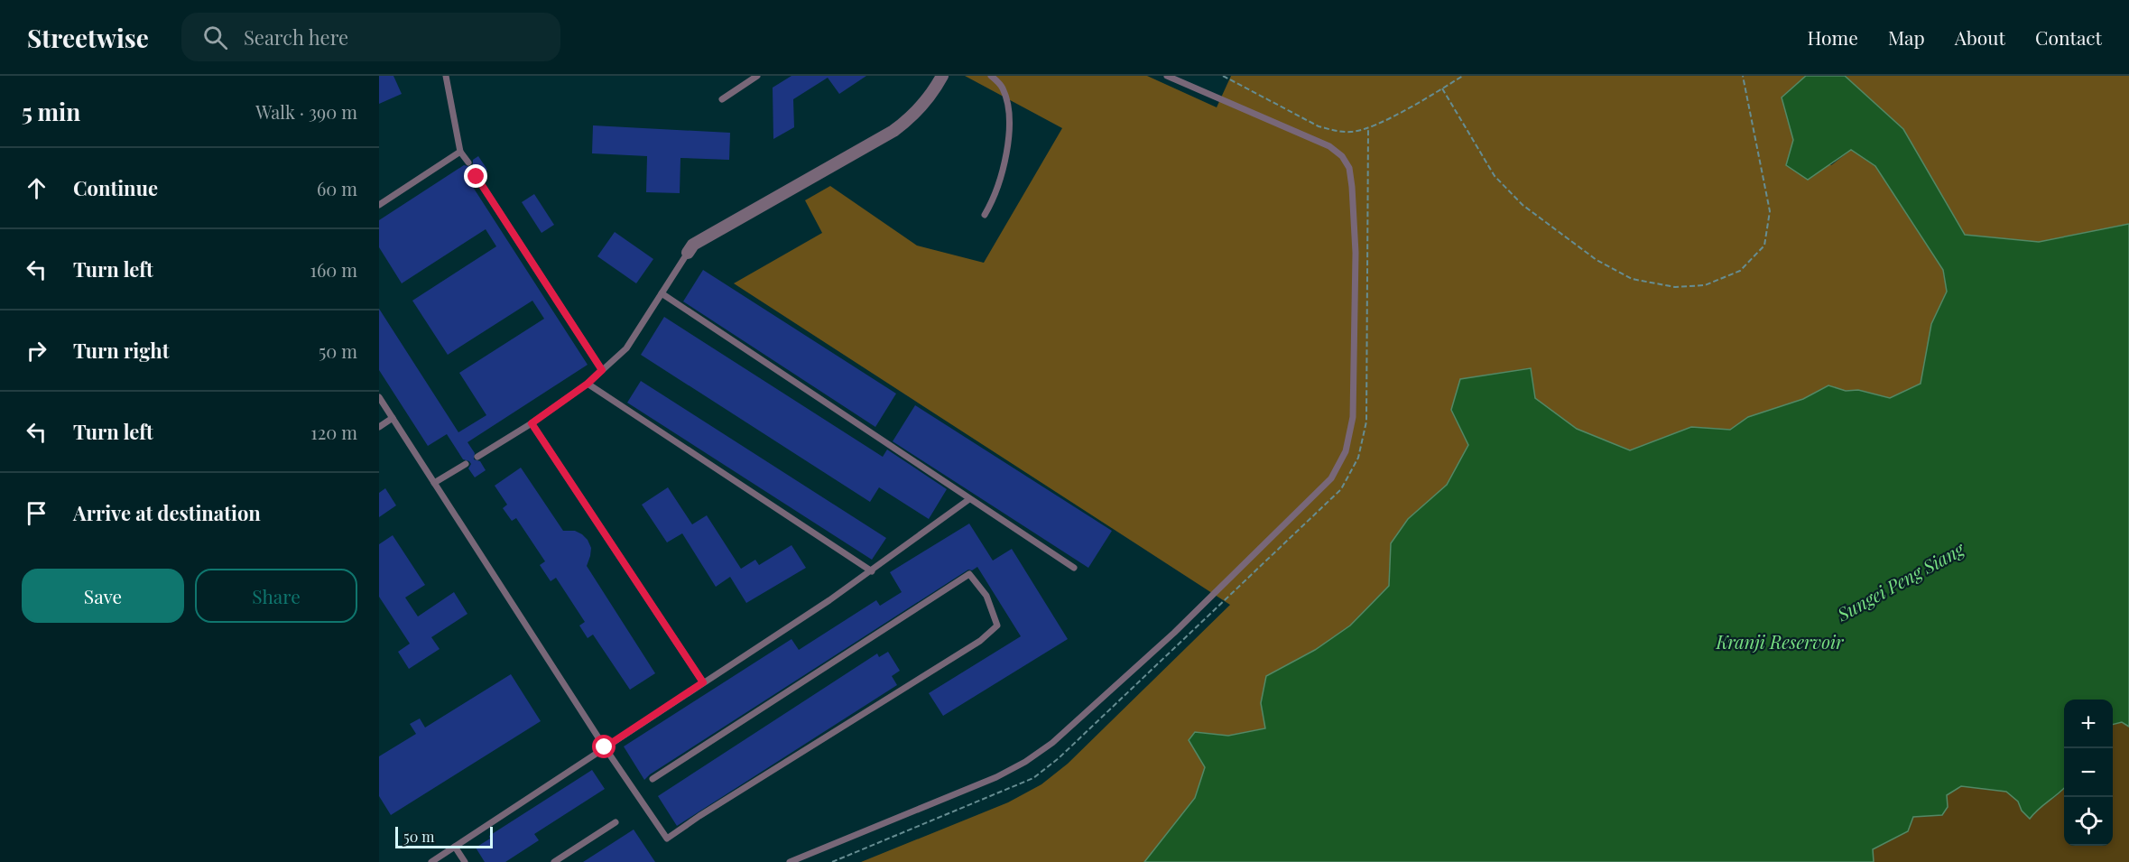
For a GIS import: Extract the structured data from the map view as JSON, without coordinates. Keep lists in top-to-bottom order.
{
  "water": ["Sungei Peng Siang", "Kranji Reservoir"],
  "scale_bar": "50 m",
  "page": {
    "header": "Streetwise",
    "search": "Search here",
    "nav": [
      "Home",
      "Map",
      "About",
      "Contact"
    ],
    "heading": ["5 min", "Walk · 390 m"],
    "list": [
      ["Continue", "60 m"],
      ["Turn left", "160 m"],
      ["Turn right", "50 m"],
      ["Turn left", "120 m"],
      "Arrive at destination"
    ],
    "buttons": ["Save", "Share"],
    "map_buttons": ["+", "−"],
    "scale": "50 m"
  }
}
